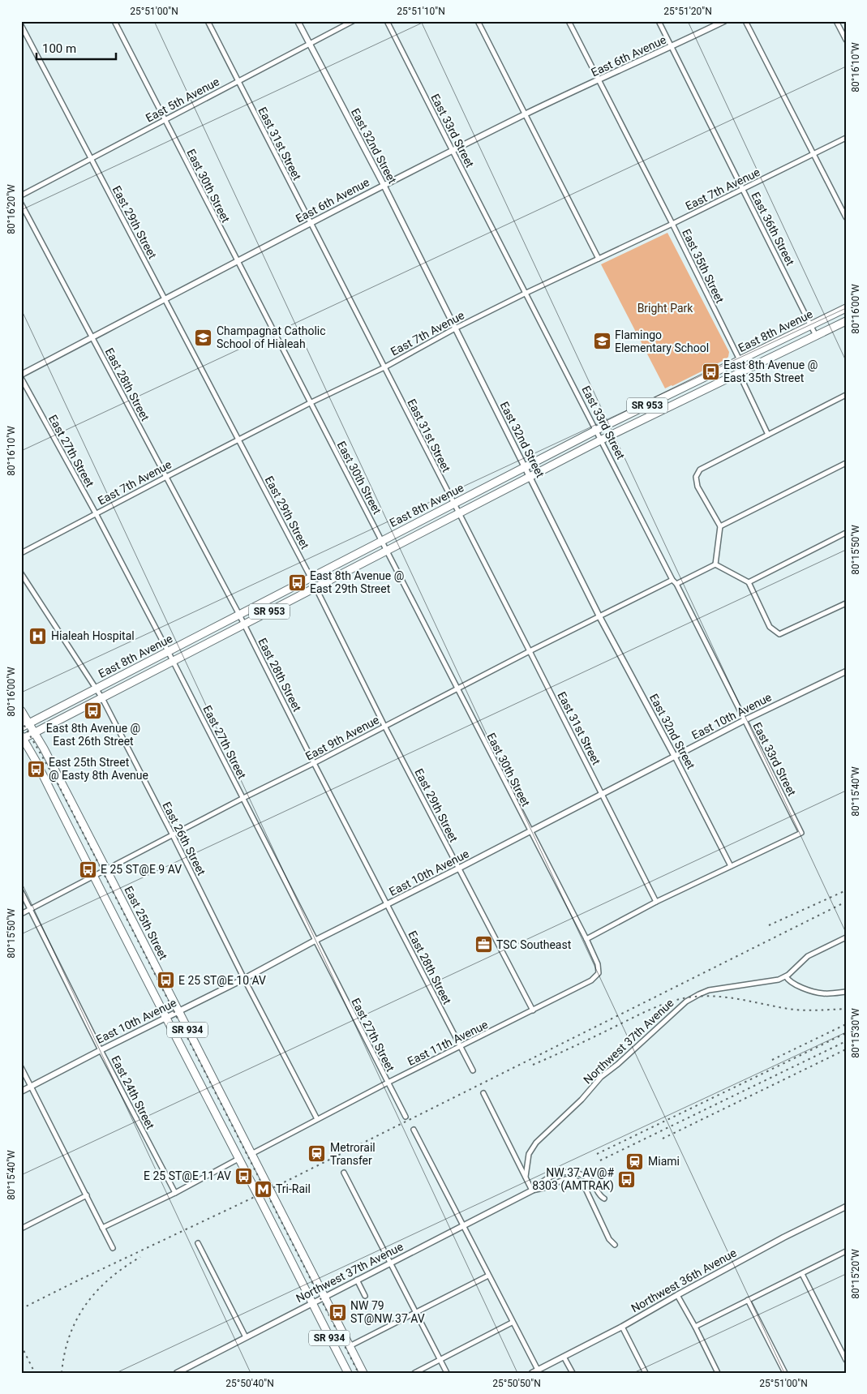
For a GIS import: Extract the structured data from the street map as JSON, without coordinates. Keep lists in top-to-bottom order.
{
  "streets": {
    "main road": [
      "East 8th Avenue",
      "SR 953",
      "East 25th Street",
      "SR 934"
    ],
    "street": [
      "East 6th Avenue",
      "East 5th Avenue",
      "East 33rd Street",
      "East 31st Street",
      "East 32nd Street",
      "East 30th Street",
      "East 7th Avenue",
      "East 29th Street",
      "East 36th Street",
      "East 35th Street",
      "East 28th Street",
      "East 27th Street",
      "East 10th Avenue",
      "East 9th Avenue",
      "East 26th Street",
      "Northwest 37th Avenue",
      "East 11th Avenue",
      "East 24th Street",
      "Northwest 36th Avenue"
    ]
  },
  "crossings": [
    ["East 6th Avenue", "East 33rd Street"],
    ["East 6th Avenue", "East 31st Street"],
    ["East 6th Avenue", "East 32nd Street"],
    ["East 6th Avenue", "East 30th Street"],
    ["East 6th Avenue", "East 29th Street"],
    ["East 6th Avenue", "East 36th Street"],
    ["East 6th Avenue", "East 35th Street"],
    ["East 6th Avenue", "East 28th Street"],
    ["East 5th Avenue", "East 31st Street"],
    ["East 5th Avenue", "East 32nd Street"],
    ["East 5th Avenue", "East 30th Street"],
    ["East 5th Avenue", "East 29th Street"],
    ["East 33rd Street", "East 32nd Street"],
    ["East 33rd Street", "East 7th Avenue"],
    ["East 33rd Street", "East 8th Avenue"],
    ["East 33rd Street", "East 10th Avenue"],
    ["East 33rd Street", "East 9th Avenue"],
    ["East 31st Street", "East 7th Avenue"],
    ["East 31st Street", "East 8th Avenue"],
    ["East 31st Street", "East 10th Avenue"],
    ["East 31st Street", "East 9th Avenue"],
    ["East 32nd Street", "East 7th Avenue"],
    ["East 32nd Street", "East 8th Avenue"],
    ["East 32nd Street", "East 10th Avenue"],
    ["East 32nd Street", "East 9th Avenue"],
    ["East 30th Street", "East 7th Avenue"],
    ["East 30th Street", "East 8th Avenue"],
    ["East 30th Street", "East 10th Avenue"],
    ["East 30th Street", "East 9th Avenue"],
    ["East 30th Street", "East 11th Avenue"],
    ["East 7th Avenue", "East 29th Street"],
    ["East 7th Avenue", "East 36th Street"],
    ["East 7th Avenue", "East 35th Street"],
    ["East 7th Avenue", "East 28th Street"],
    ["East 7th Avenue", "East 27th Street"],
    ["East 29th Street", "East 8th Avenue"],
    ["East 29th Street", "East 10th Avenue"],
    ["East 29th Street", "East 9th Avenue"],
    ["East 29th Street", "East 11th Avenue"],
    ["East 36th Street", "East 8th Avenue"],
    ["East 35th Street", "East 8th Avenue"],
    ["East 8th Avenue", "East 28th Street"],
    ["East 8th Avenue", "East 27th Street"],
    ["East 8th Avenue", "East 26th Street"],
    ["East 8th Avenue", "East 25th Street"],
    ["East 8th Avenue", "SR 934"],
    ["East 28th Street", "East 10th Avenue"],
    ["East 28th Street", "East 9th Avenue"],
    ["East 28th Street", "East 11th Avenue"],
    ["East 27th Street", "East 10th Avenue"],
    ["East 27th Street", "East 9th Avenue"],
    ["East 27th Street", "East 11th Avenue"],
    ["East 10th Avenue", "East 26th Street"],
    ["East 10th Avenue", "East 25th Street"],
    ["East 10th Avenue", "SR 934"],
    ["East 10th Avenue", "East 24th Street"],
    ["East 9th Avenue", "East 26th Street"],
    ["East 9th Avenue", "East 25th Street"],
    ["East 9th Avenue", "SR 934"],
    ["East 9th Avenue", "East 24th Street"],
    ["East 26th Street", "East 11th Avenue"],
    ["East 25th Street", "SR 934"],
    ["East 25th Street", "Northwest 37th Avenue"],
    ["East 25th Street", "East 11th Avenue"],
    ["SR 934", "Northwest 37th Avenue"]
  ],
  "parks": ["Bright Park"],
  "places": {
    "school or university": ["Champagnat Catholic School of Hialeah", "Flamingo Elementary School"],
    "bus stop": [
      "East 8th Avenue @ East 35th Street",
      "East 8th Avenue @ East 29th Street",
      "East 8th Avenue @ East 26th Street",
      "East 25th Street @ Easty 8th Avenue",
      "E 25 ST@E 9 AV",
      "E 25 ST@E 10 AV",
      "E 25 ST@E 11 AV",
      "NW 37 AV@# 8303 (AMTRAK)",
      "NW 79 ST@NW 37 AV"
    ],
    "hospital": ["Hialeah Hospital"],
    "office": ["TSC Southeast"],
    "station": ["Metrorail Transfer", "Miami"],
    "metro station": ["Tri-Rail"]
  },
  "scale_bar": "100 m",
  "coordinates": [
    "25°51'00\"N",
    "25°51'10\"N",
    "25°51'20\"N",
    "80°16'10\"W",
    "80°16'20\"W",
    "80°16'00\"W",
    "80°15'50\"W",
    "80°15'40\"W",
    "80°15'30\"W",
    "80°15'20\"W",
    "25°50'40\"N",
    "25°50'50\"N"
  ]
}
